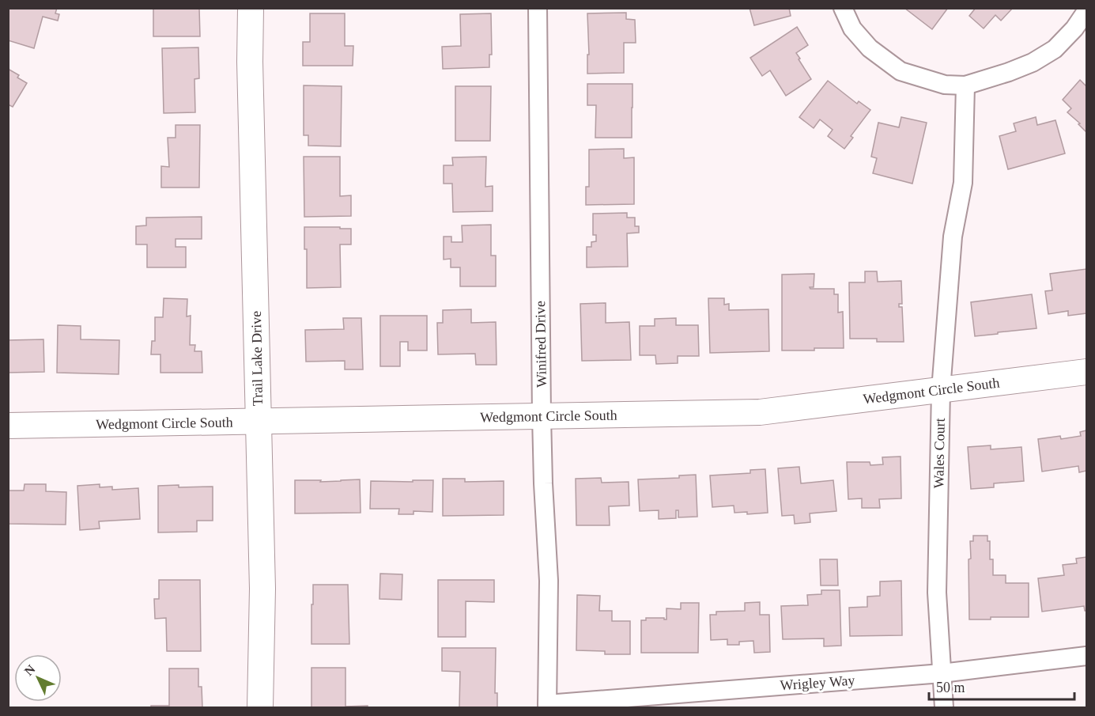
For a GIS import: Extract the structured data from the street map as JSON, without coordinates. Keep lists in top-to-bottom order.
{
  "streets": {
    "street": [
      "Winifred Drive",
      "Trail Lake Drive",
      "Wedgmont Circle South",
      "Wales Court",
      "Wrigley Way"
    ]
  },
  "crossings": [
    ["Winifred Drive", "Wedgmont Circle South"],
    ["Winifred Drive", "Wrigley Way"],
    ["Trail Lake Drive", "Wedgmont Circle South"],
    ["Wedgmont Circle South", "Wales Court"],
    ["Wales Court", "Wrigley Way"]
  ],
  "scale_bar": "50 m",
  "north": "top left"
}
